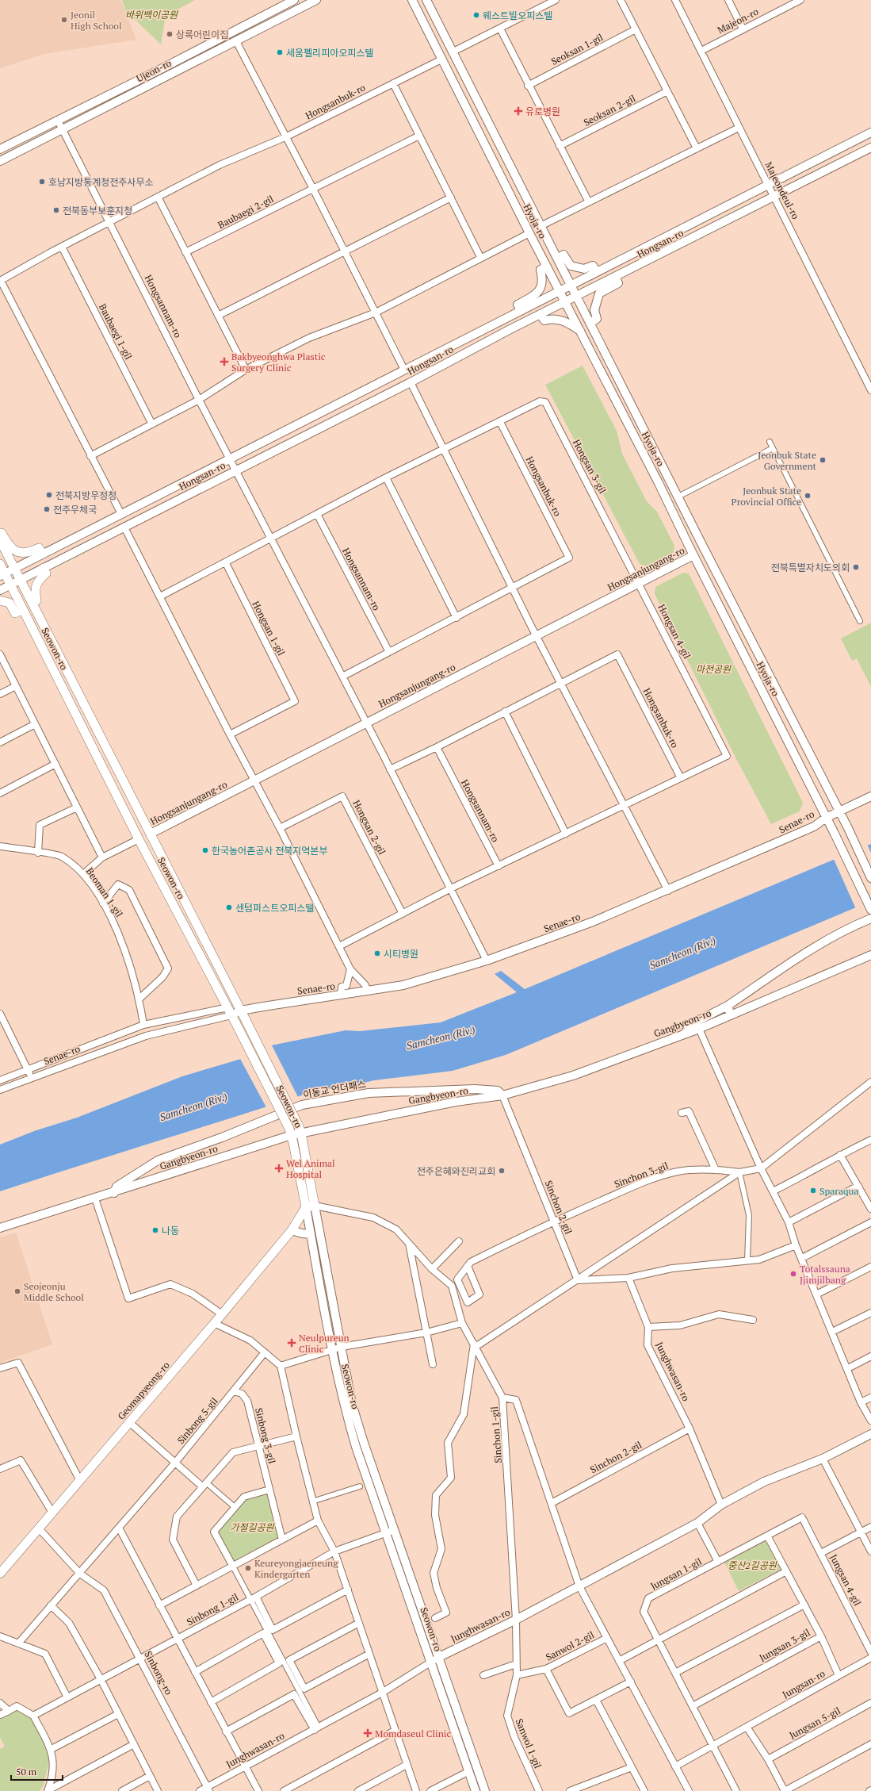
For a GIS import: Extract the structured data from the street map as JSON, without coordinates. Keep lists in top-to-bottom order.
{
  "streets": {
    "main road": ["Seowon-ro", "Geomapyeong-ro"],
    "street": [
      "Majeon-ro",
      "Seoksan 1-gil",
      "Ujeon-ro",
      "Hongsanbuk-ro",
      "Seoksan 2-gil",
      "Majeondeul-ro",
      "Baubaegi 2-gil",
      "Hyoja-ro",
      "Hongsan-ro",
      "Hongsannam-ro",
      "Baubaegi 1-gil",
      "Hongsan 3-gil",
      "Hongsanjungang-ro",
      "Hongsan 1-gil",
      "Hongsan 4-gil",
      "Senae-ro",
      "Hongsan 2-gil",
      "Beoman 1-gil",
      "Gangbyeon-ro",
      "이동교 언더패스",
      "Sinchon 3-gil",
      "Sinchon 2-gil",
      "Junghwasan-ro",
      "Sinbong 5-gil",
      "Sinchon 1-gil",
      "Sinbong 3-gil",
      "Jungsan 1-gil",
      "Jungsan 4-gil",
      "Sinbong 1-gil",
      "Jungsan 3-gil",
      "Sanwol 2-gil",
      "Sinbong-ro",
      "Jungsan-ro",
      "Jungsan 5-gil",
      "Sanwol 1-gil"
    ]
  },
  "crossings": [
    ["Majeon-ro", "Majeondeul-ro"],
    ["Ujeon-ro", "Hongsannam-ro"],
    ["Hongsanbuk-ro", "Hyoja-ro"],
    ["Hongsanbuk-ro", "Hongsannam-ro"],
    ["Hongsanbuk-ro", "Hongsan 3-gil"],
    ["Hongsanbuk-ro", "Hongsan 4-gil"],
    ["Majeondeul-ro", "Hongsan-ro"],
    ["Hyoja-ro", "Hongsan-ro"],
    ["Hyoja-ro", "Hongsanjungang-ro"],
    ["Hyoja-ro", "Senae-ro"],
    ["Hongsan-ro", "Hongsannam-ro"],
    ["Hongsan-ro", "Seowon-ro"],
    ["Hongsannam-ro", "Hongsanjungang-ro"],
    ["Hongsannam-ro", "Senae-ro"],
    ["Hongsan 3-gil", "Hongsanjungang-ro"],
    ["Hongsan 3-gil", "Hongsan 4-gil"],
    ["Hongsanjungang-ro", "Hongsan 4-gil"],
    ["Hongsanjungang-ro", "Seowon-ro"],
    ["Seowon-ro", "Senae-ro"],
    ["Seowon-ro", "Gangbyeon-ro"],
    ["Seowon-ro", "Sinchon 3-gil"],
    ["Seowon-ro", "Junghwasan-ro"],
    ["Seowon-ro", "Geomapyeong-ro"],
    ["Seowon-ro", "Sinchon 1-gil"],
    ["Senae-ro", "Beoman 1-gil"],
    ["Gangbyeon-ro", "이동교 언더패스"],
    ["Gangbyeon-ro", "Sinchon 2-gil"],
    ["이동교 언더패스", "Sinchon 2-gil"],
    ["Sinchon 3-gil", "Sinchon 2-gil"],
    ["Sinchon 3-gil", "Sinchon 1-gil"],
    ["Sinchon 2-gil", "Junghwasan-ro"],
    ["Junghwasan-ro", "Sinchon 1-gil"],
    ["Junghwasan-ro", "Sanwol 2-gil"],
    ["Junghwasan-ro", "Sinbong-ro"],
    ["Junghwasan-ro", "Sanwol 1-gil"],
    ["Geomapyeong-ro", "Sinchon 1-gil"],
    ["Geomapyeong-ro", "Sinbong-ro"],
    ["Sinbong 5-gil", "Sinbong 3-gil"],
    ["Sinchon 1-gil", "Sanwol 1-gil"],
    ["Jungsan 1-gil", "Jungsan 3-gil"],
    ["Jungsan 1-gil", "Jungsan-ro"],
    ["Jungsan 4-gil", "Jungsan 3-gil"],
    ["Sinbong 1-gil", "Sinbong-ro"],
    ["Jungsan 3-gil", "Jungsan-ro"],
    ["Sanwol 2-gil", "Jungsan-ro"]
  ],
  "water": ["Samcheon (Riv.)"],
  "parks": [
    "바위백이공원",
    "마전공원",
    "가절길공원",
    "중산2길공원"
  ],
  "places": {
    "other": [
      "웨스트빌오피스텔",
      "Jeonil High School",
      "상록어린이집",
      "세움펠리피아오피스텔",
      "호남지방통계청전주사무소",
      "전북동부보훈지청",
      "Jeonbuk State Government",
      "전북지방우정청",
      "Jeonbuk State Provincial Office",
      "전주우체국",
      "전북특별자치도의회",
      "한국농어촌공사 전북지역본부",
      "센텀퍼스트오피스텔",
      "시티병원",
      "전주은혜와진리교회",
      "Sparaqua",
      "나동",
      "Totalssauna Jjimjilbang",
      "Seojeonju Middle School",
      "Keureyongjaeneung Kindergarten"
    ],
    "health": [
      "유로병원",
      "Bakbyeonghwa Plastic Surgery Clinic",
      "Wel Animal Hospital",
      "Neulpureun Clinic",
      "Momdaseul Clinic"
    ]
  },
  "scale_bar": "50 m"
}
